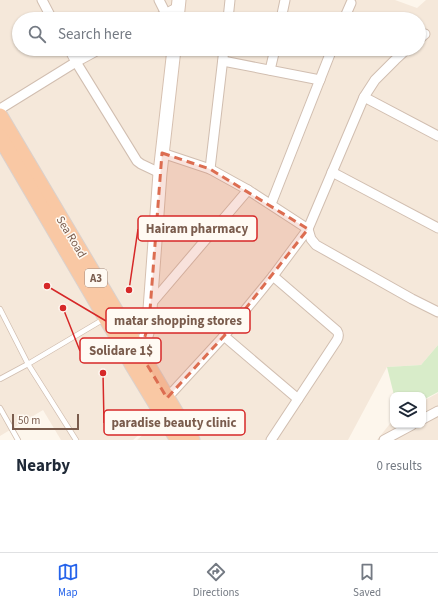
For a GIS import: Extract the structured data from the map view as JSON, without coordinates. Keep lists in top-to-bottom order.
{
  "streets": {
    "highway": ["Sea Road", "A3"]
  },
  "places": [
    "matar shopping stores",
    "Hairam pharmacy",
    "Solidare 1$",
    "paradise beauty clinic"
  ],
  "scale_bar": "50 m",
  "page": {
    "search": "Search here",
    "scale": "50 m",
    "heading": ["Nearby", "0 results"],
    "nav": ["Map", "Directions", "Saved"]
  }
}
